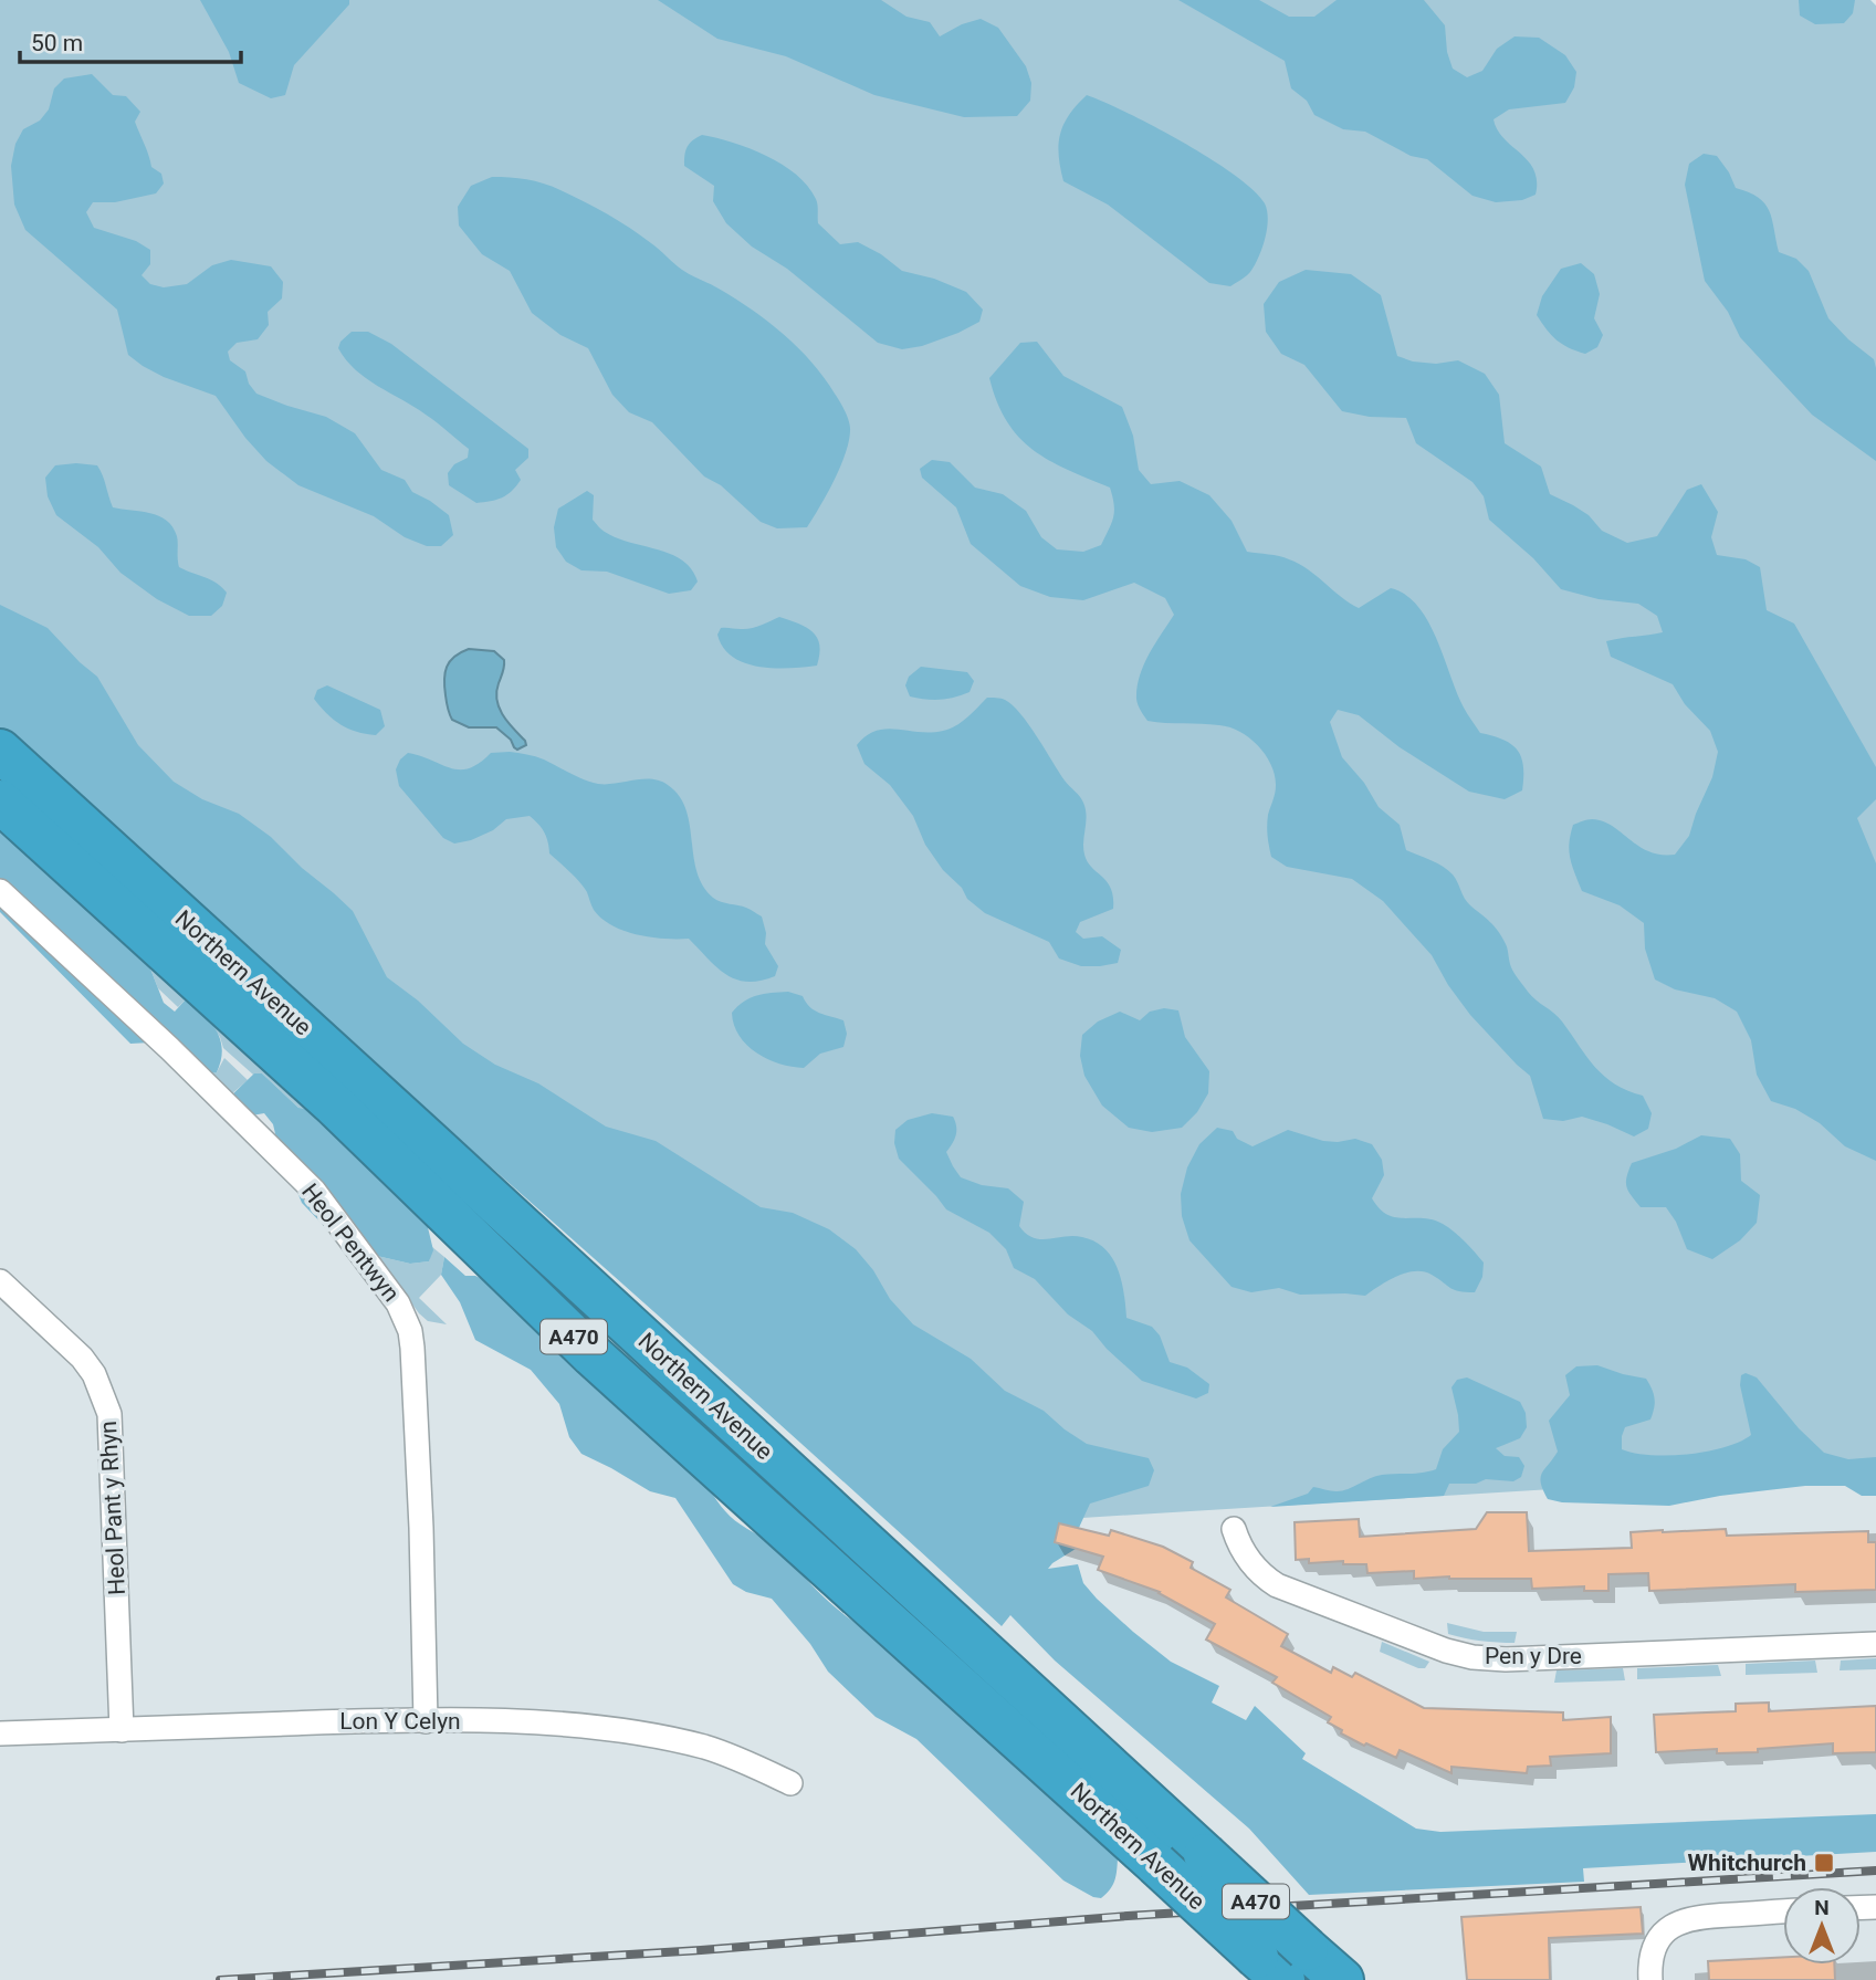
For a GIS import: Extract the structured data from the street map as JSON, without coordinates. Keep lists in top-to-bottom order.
{
  "streets": {
    "highway": ["Northern Avenue", "A470"],
    "street": [
      "Heol Pentwyn",
      "Heol Pant y Rhyn",
      "Pen y Dre",
      "Lon Y Celyn"
    ]
  },
  "crossings": [
    ["Heol Pentwyn", "Lon Y Celyn"],
    ["Heol Pant y Rhyn", "Lon Y Celyn"]
  ],
  "places": {
    "transit": ["Whitchurch"]
  },
  "scale_bar": "50 m",
  "north": "top"
}
